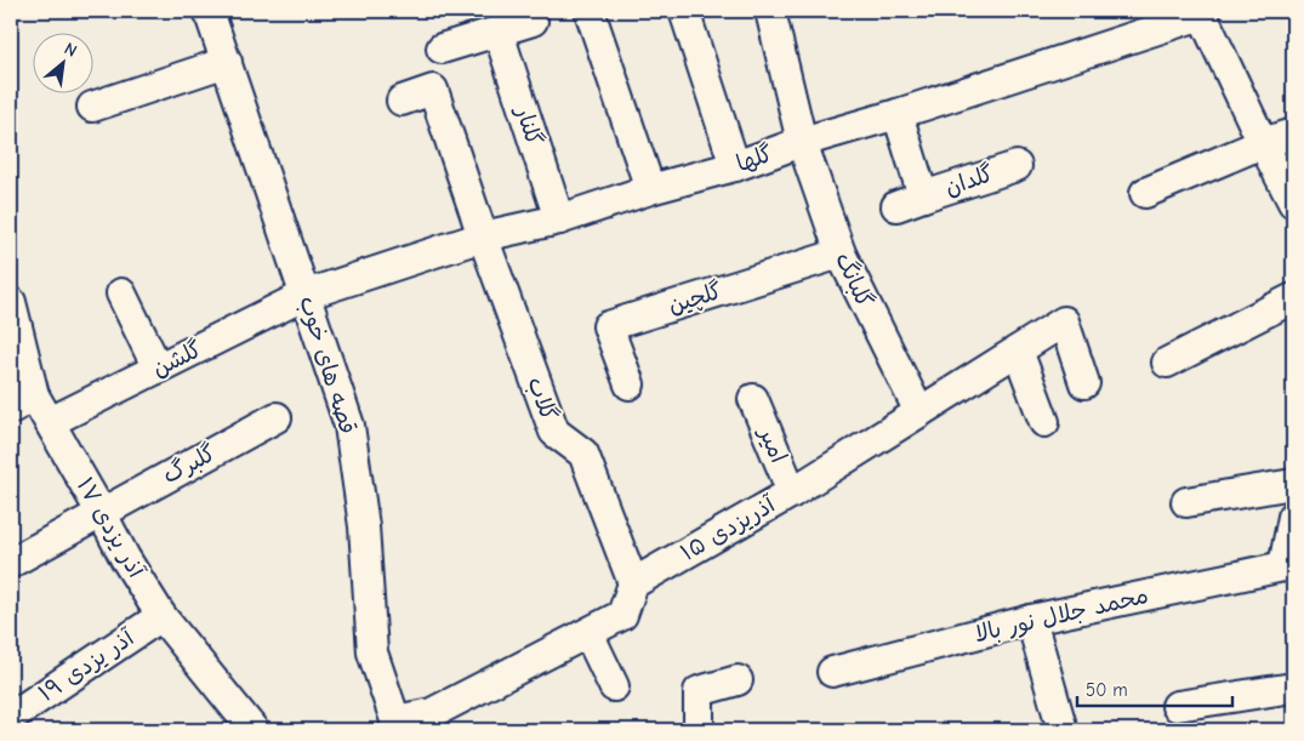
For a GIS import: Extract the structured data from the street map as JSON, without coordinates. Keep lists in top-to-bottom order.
{
  "streets": {
    "street": [
      "گلنار",
      "گلها",
      "گلدان",
      "گلبانگ",
      "گلچین",
      "گلشن",
      "قصه های خوب",
      "گلاب",
      "امیر",
      "گلبرگ",
      "آذر یزدی ۱۷",
      "۱۵ آذریزدی",
      "محمد جلال نور بالا",
      "آذر یزدی ۱۹"
    ]
  },
  "crossings": [
    ["گلنار", "گلها"],
    ["گلها", "گلدان"],
    ["گلها", "گلبانگ"],
    ["گلها", "گلشن"],
    ["گلها", "قصه های خوب"],
    ["گلها", "گلاب"],
    ["گلبانگ", "گلچین"],
    ["گلبانگ", "۱۵ آذریزدی"],
    ["گلشن", "قصه های خوب"],
    ["گلشن", "آذر یزدی ۱۷"],
    ["گلاب", "۱۵ آذریزدی"],
    ["امیر", "۱۵ آذریزدی"],
    ["گلبرگ", "آذر یزدی ۱۷"],
    ["آذر یزدی ۱۷", "آذر یزدی ۱۹"]
  ],
  "scale_bar": "50 m",
  "north": "top right"
}
